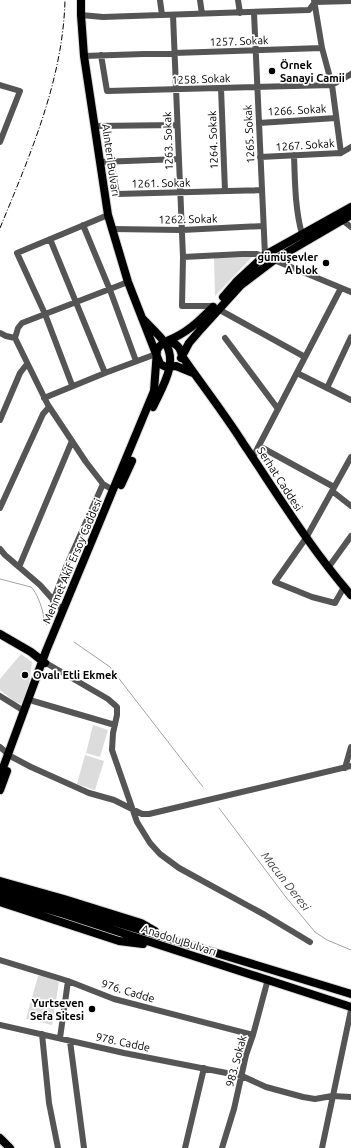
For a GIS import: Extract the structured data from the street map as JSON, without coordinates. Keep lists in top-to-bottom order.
{
  "streets": {
    "main road": [
      "Alınteri Bulvarı",
      "Serhat Caddesi",
      "Mehmet Akif Ersoy Caddesi",
      "Anadolu Bulvarı"
    ],
    "street": [
      "1257. Sokak",
      "1258. Sokak",
      "1266. Sokak",
      "1265. Sokak",
      "1264. Sokak",
      "1263. Sokak",
      "1267. Sokak",
      "1261. Sokak",
      "1262. Sokak",
      "976. Cadde",
      "978. Cadde",
      "983. Sokak"
    ]
  },
  "crossings": [
    ["1257. Sokak", "1258. Sokak"],
    ["1257. Sokak", "1265. Sokak"],
    ["1257. Sokak", "1263. Sokak"],
    ["1257. Sokak", "Alınteri Bulvarı"],
    ["1258. Sokak", "1265. Sokak"],
    ["1258. Sokak", "1264. Sokak"],
    ["1258. Sokak", "1263. Sokak"],
    ["1266. Sokak", "1265. Sokak"],
    ["1266. Sokak", "1267. Sokak"],
    ["1265. Sokak", "1267. Sokak"],
    ["1265. Sokak", "1261. Sokak"],
    ["1265. Sokak", "1262. Sokak"],
    ["1264. Sokak", "1261. Sokak"],
    ["1263. Sokak", "1261. Sokak"],
    ["1263. Sokak", "1262. Sokak"],
    ["Alınteri Bulvarı", "1262. Sokak"],
    ["Alınteri Bulvarı", "Serhat Caddesi"],
    ["Alınteri Bulvarı", "Mehmet Akif Ersoy Caddesi"],
    ["Serhat Caddesi", "Mehmet Akif Ersoy Caddesi"],
    ["Anadolu Bulvarı", "983. Sokak"],
    ["976. Cadde", "983. Sokak"],
    ["978. Cadde", "983. Sokak"]
  ],
  "water": ["Macun Deresi"],
  "places": [
    "Örnek Sanayi Camii",
    "gümüşevler A blok",
    "Ovalı Etli Ekmek",
    "Yurtseven Sefa Sitesi"
  ]
}
